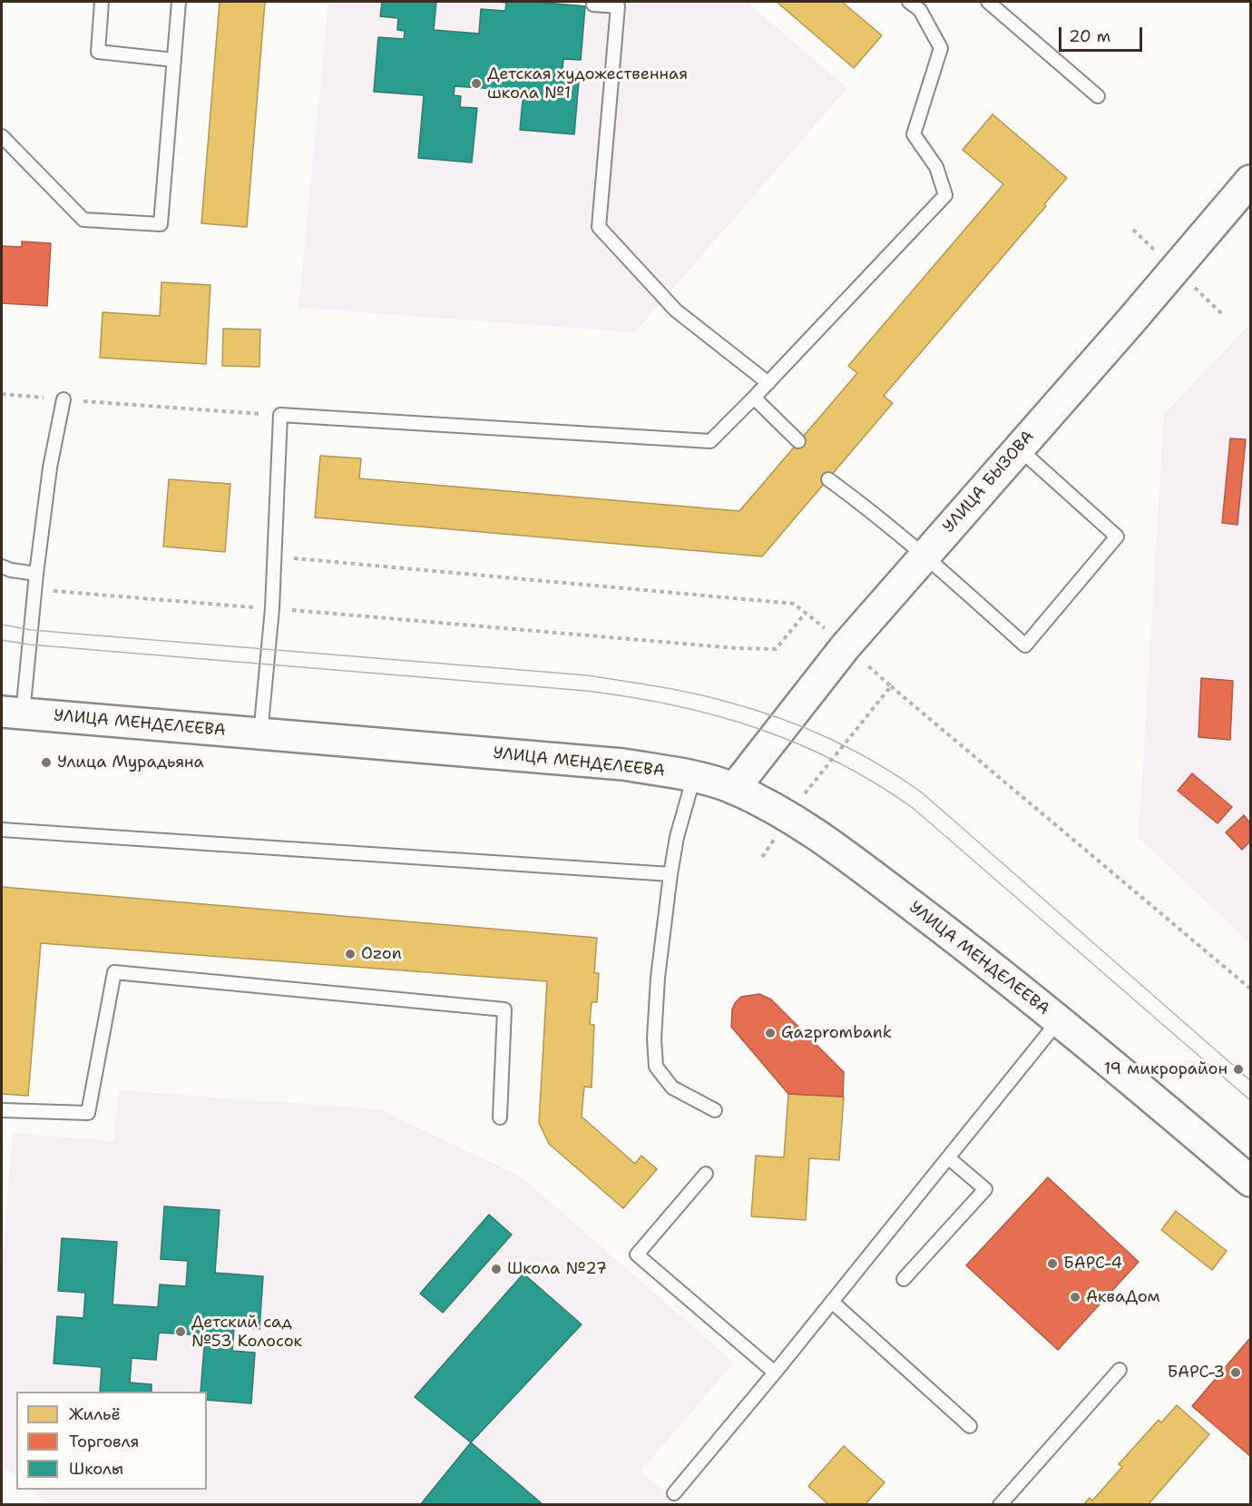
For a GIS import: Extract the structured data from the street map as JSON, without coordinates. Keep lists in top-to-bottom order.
{
  "streets": {
    "main road": ["УЛИЦА БЫЗОВА", "УЛИЦА МЕНДЕЛЕЕВА"]
  },
  "crossings": [
    ["УЛИЦА БЫЗОВА", "УЛИЦА МЕНДЕЛЕЕВА"]
  ],
  "places": [
    "Детская художественная школа №1",
    "Улица Мурадьяна",
    "Ozon",
    "Gazprombank",
    "19 микрорайон",
    "БАРС-4",
    "Школа №27",
    "АкваДом",
    "Детский сад №53 Колосок",
    "БАРС-3"
  ],
  "legend": ["Жильё", "Торговля", "Школы"],
  "scale_bar": "20 m"
}
